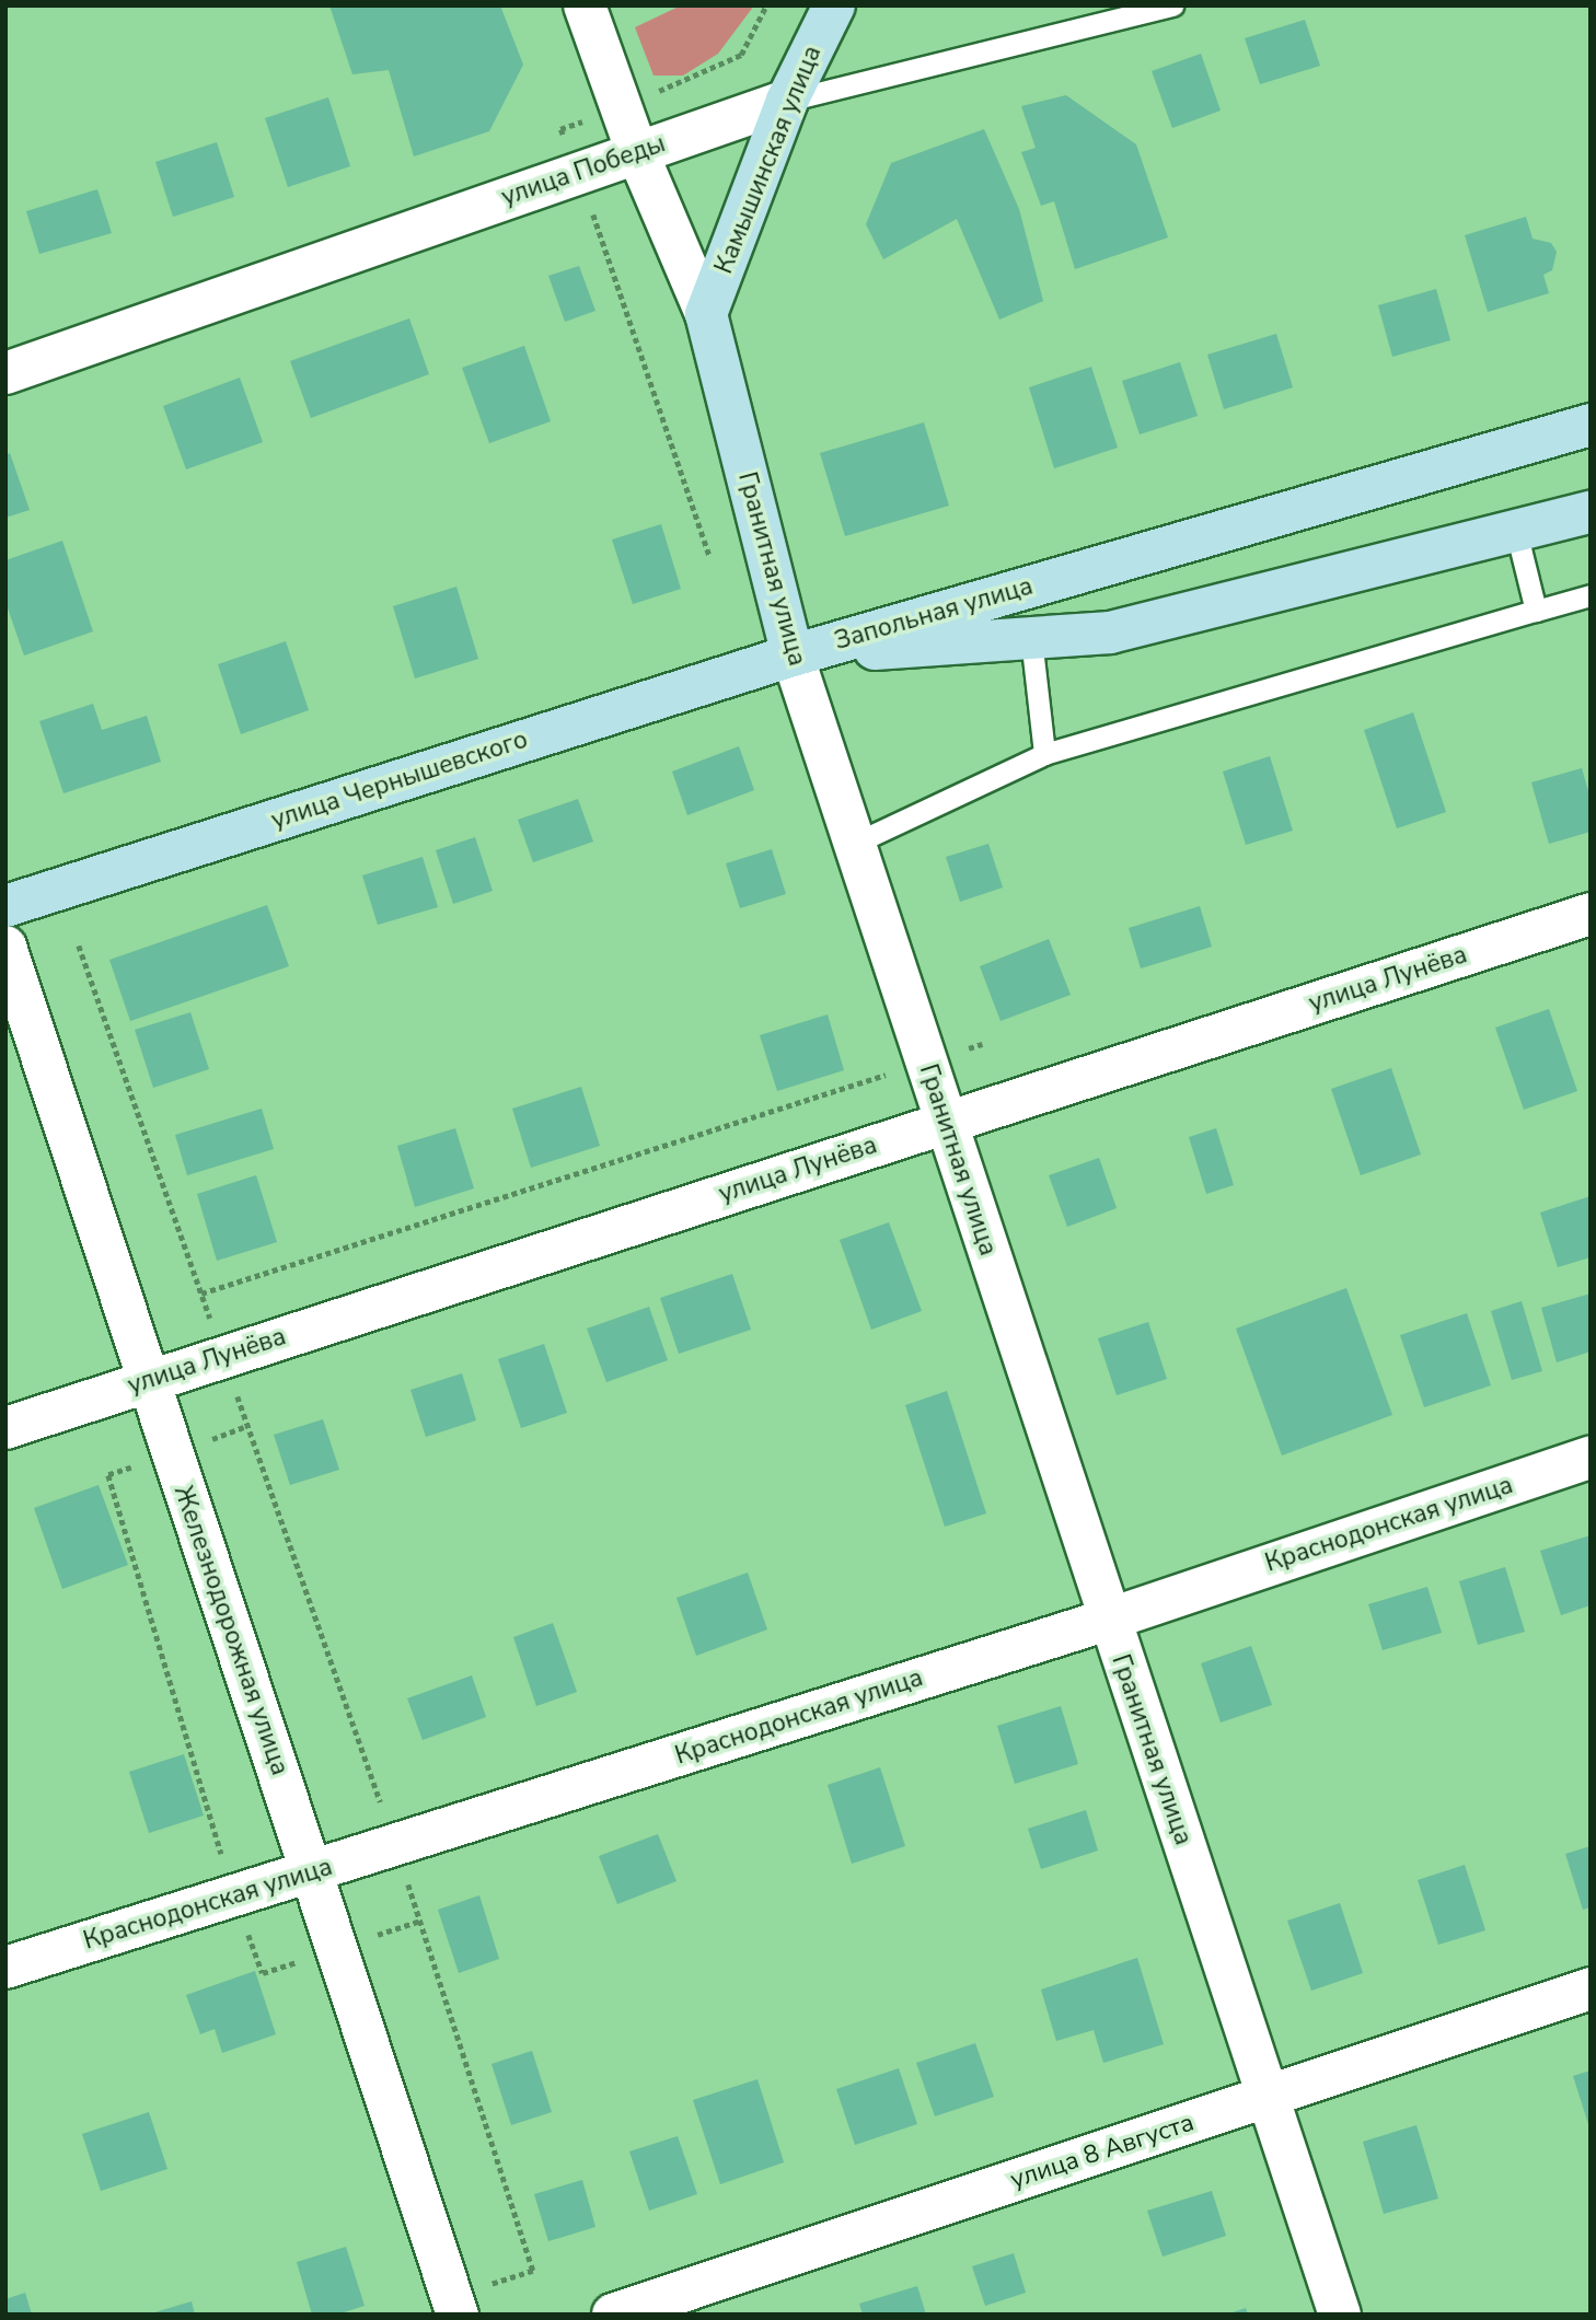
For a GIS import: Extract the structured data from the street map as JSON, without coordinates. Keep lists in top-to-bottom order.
{
  "streets": {
    "street": [
      "Камышинская улица",
      "улица Победы",
      "Гранитная улица",
      "Запольная улица",
      "улица Чернышевского",
      "улица Лунёва",
      "Краснодонская улица",
      "Железнодорожная улица",
      "улица 8 Августа"
    ]
  },
  "crossings": [
    ["Камышинская улица", "улица Победы"],
    ["Камышинская улица", "Гранитная улица"],
    ["улица Победы", "Гранитная улица"],
    ["Гранитная улица", "Запольная улица"],
    ["Гранитная улица", "улица Чернышевского"],
    ["Гранитная улица", "улица Лунёва"],
    ["Гранитная улица", "Краснодонская улица"],
    ["Гранитная улица", "улица 8 Августа"],
    ["Запольная улица", "улица Чернышевского"],
    ["улица Лунёва", "Железнодорожная улица"],
    ["Краснодонская улица", "Железнодорожная улица"]
  ]
}
